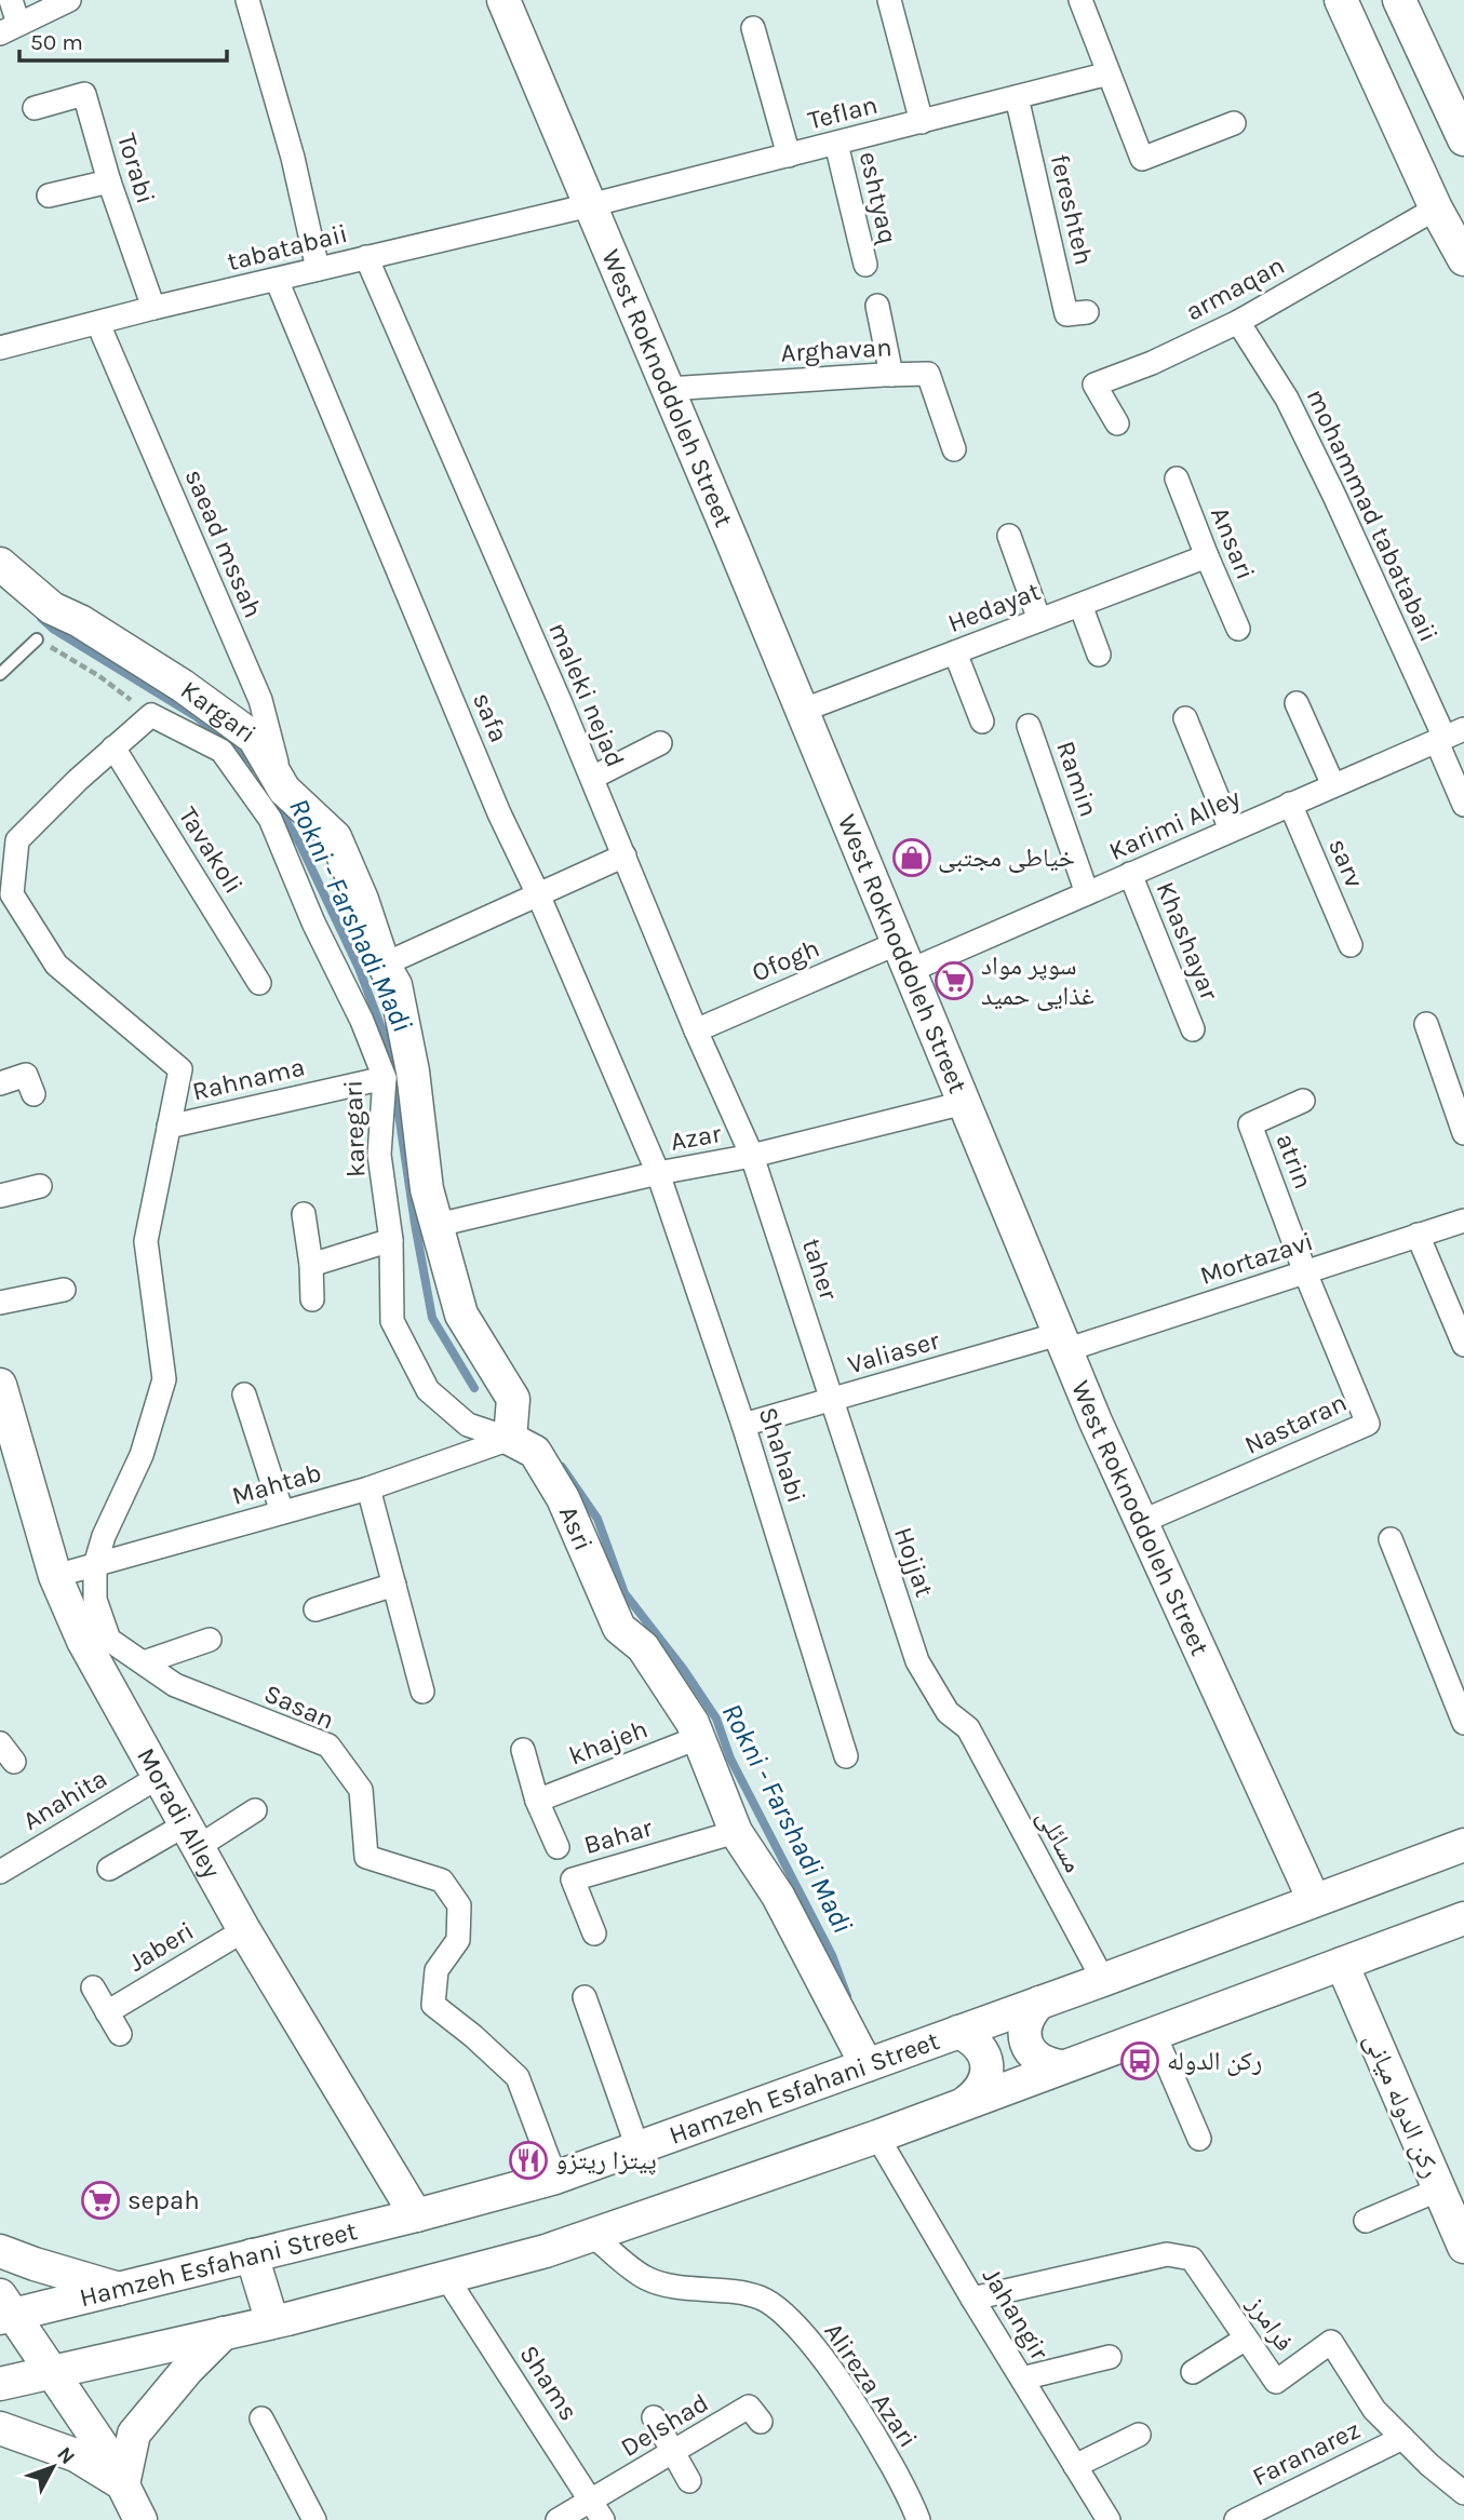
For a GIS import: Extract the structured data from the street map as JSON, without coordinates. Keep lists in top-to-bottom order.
{
  "streets": {
    "main road": [
      "West Roknoddoleh Street",
      "Kargari",
      "Asri",
      "Moradi Alley",
      "Hamzeh Esfahani Street",
      "رکن الدوله میانی"
    ],
    "street": [
      "Teflan",
      "Torabi",
      "eshtyaq",
      "fereshteh",
      "tabatabaii",
      "armaqan",
      "Arghavan",
      "mohammad tabatabaii",
      "saead mssah",
      "Ansari",
      "Hedayat",
      "maleki nejad",
      "safa",
      "Ramin",
      "Karimi Alley",
      "Tavakoli",
      "sarv",
      "Khashayar",
      "Ofogh",
      "Rahnama",
      "karegari",
      "Azar",
      "atrin",
      "Mortazavi",
      "taher",
      "Valiaser",
      "Nastaran",
      "Shahabi",
      "Mahtab",
      "Hojjat",
      "Sasan",
      "khajeh",
      "Anahita",
      "Bahar",
      "مسائلی",
      "Jaberi",
      "Jahangir",
      "فرامرز",
      "Shams",
      "Alireza Azari",
      "Delshad",
      "Faranarez"
    ]
  },
  "crossings": [
    ["Teflan", "eshtyaq"],
    ["Teflan", "fereshteh"],
    ["Teflan", "tabatabaii"],
    ["Teflan", "West Roknoddoleh Street"],
    ["Torabi", "tabatabaii"],
    ["tabatabaii", "West Roknoddoleh Street"],
    ["tabatabaii", "saead mssah"],
    ["tabatabaii", "maleki nejad"],
    ["tabatabaii", "safa"],
    ["armaqan", "mohammad tabatabaii"],
    ["Arghavan", "West Roknoddoleh Street"],
    ["West Roknoddoleh Street", "Hedayat"],
    ["West Roknoddoleh Street", "Karimi Alley"],
    ["West Roknoddoleh Street", "Ofogh"],
    ["West Roknoddoleh Street", "Azar"],
    ["West Roknoddoleh Street", "Mortazavi"],
    ["West Roknoddoleh Street", "Valiaser"],
    ["West Roknoddoleh Street", "Nastaran"],
    ["West Roknoddoleh Street", "Hamzeh Esfahani Street"],
    ["mohammad tabatabaii", "Karimi Alley"],
    ["saead mssah", "Kargari"],
    ["Ansari", "Hedayat"],
    ["maleki nejad", "Ofogh"],
    ["maleki nejad", "Azar"],
    ["maleki nejad", "taher"],
    ["safa", "Azar"],
    ["safa", "Shahabi"],
    ["Ramin", "Karimi Alley"],
    ["Karimi Alley", "sarv"],
    ["Karimi Alley", "Khashayar"],
    ["Karimi Alley", "Ofogh"],
    ["Tavakoli", "Sasan"],
    ["Rahnama", "karegari"],
    ["Rahnama", "Sasan"],
    ["karegari", "Mahtab"],
    ["karegari", "Asri"],
    ["Azar", "taher"],
    ["Azar", "Shahabi"],
    ["atrin", "Mortazavi"],
    ["atrin", "Nastaran"],
    ["Mortazavi", "Valiaser"],
    ["Mortazavi", "Nastaran"],
    ["taher", "Valiaser"],
    ["taher", "Hojjat"],
    ["Valiaser", "Shahabi"],
    ["Valiaser", "Hojjat"],
    ["Mahtab", "Asri"],
    ["Mahtab", "Sasan"],
    ["Mahtab", "Moradi Alley"],
    ["Asri", "khajeh"],
    ["Asri", "Bahar"],
    ["Asri", "Hamzeh Esfahani Street"],
    ["Hojjat", "مسائلی"],
    ["Sasan", "Hamzeh Esfahani Street"],
    ["Anahita", "Moradi Alley"],
    ["Moradi Alley", "Jaberi"],
    ["Moradi Alley", "Hamzeh Esfahani Street"],
    ["مسائلی", "Hamzeh Esfahani Street"],
    ["Jahangir", "فرامرز"],
    ["فرامرز", "Faranarez"],
    ["Shams", "Delshad"]
  ],
  "water": ["Rokni - Farshadi Madi"],
  "places": {
    "shop": ["خیاطی مجتبی"],
    "supermarket": ["سوپر مواد غذایی حمید", "sepah"],
    "bus stop": ["رکن الدوله"],
    "restaurant": ["پیتزا ریتزو"]
  },
  "scale_bar": "50 m",
  "north": "top right"
}
